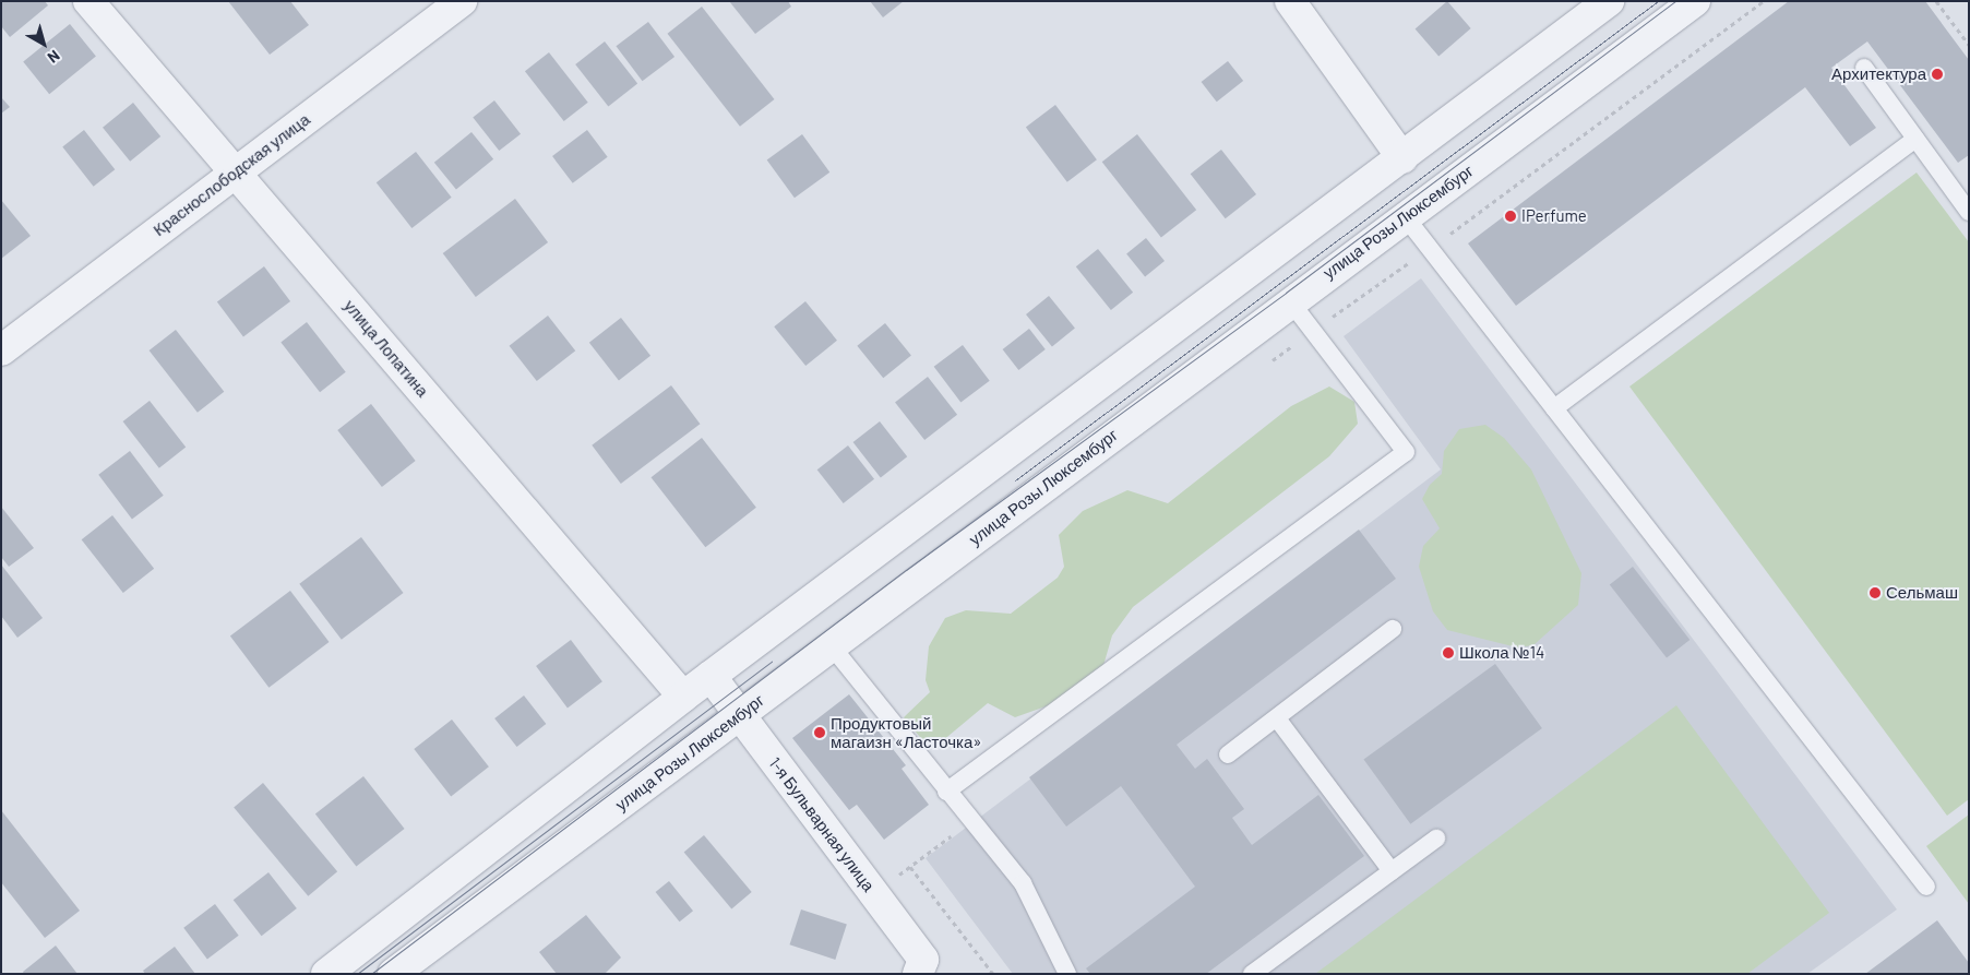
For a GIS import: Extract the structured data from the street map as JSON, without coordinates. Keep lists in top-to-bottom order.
{
  "streets": {
    "street": [
      "Краснослободская улица",
      "улица Розы Люксембург",
      "улица Лопатина",
      "1-я Бульварная улица"
    ]
  },
  "crossings": [
    ["Краснослободская улица", "улица Лопатина"],
    ["улица Розы Люксембург", "1-я Бульварная улица"]
  ],
  "places": [
    "Архитектура",
    "IPerfume",
    "Сельмаш",
    "Школа №14",
    "Продуктовый магаизн «Ласточка»"
  ],
  "north": "bottom right"
}
